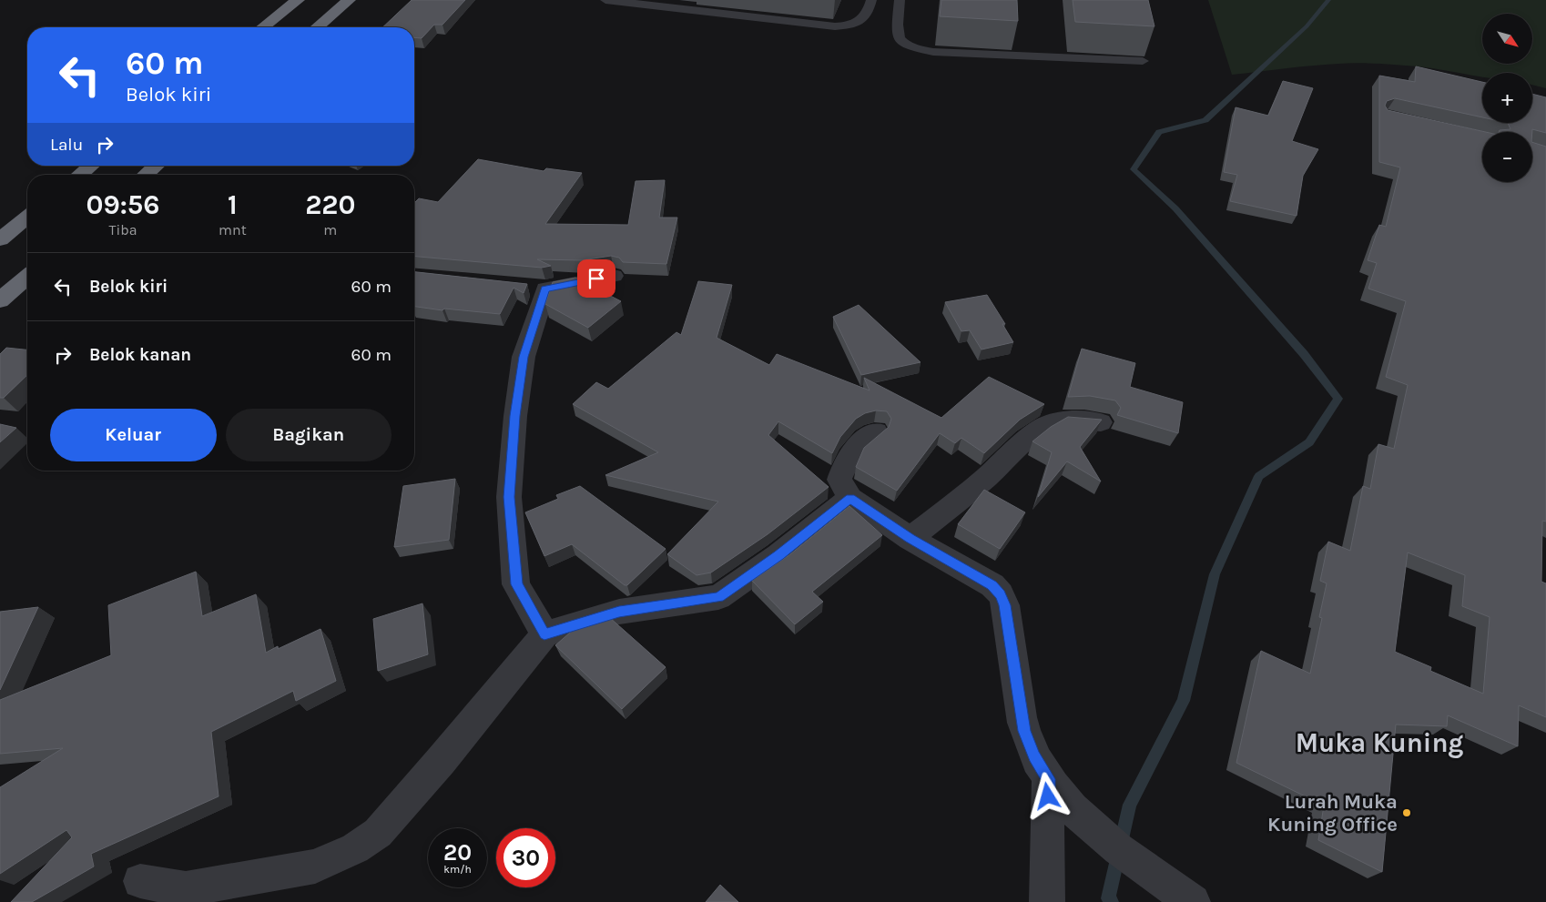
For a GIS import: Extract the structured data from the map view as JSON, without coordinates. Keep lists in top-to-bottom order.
{
  "districts": ["Muka Kuning"],
  "places": ["Lurah Muka Kuning Office"],
  "north": "bottom right",
  "page": {
    "map_buttons": ["+", "−"],
    "turn": ["60 m", "Belok kiri"],
    "then": "Lalu",
    "eta": [
      "09:56",
      "Tiba",
      "1",
      "mnt",
      "220",
      "m"
    ],
    "list": [
      {
        "name": "Belok kiri",
        "value": "60 m"
      },
      {
        "name": "Belok kanan",
        "value": "60 m"
      }
    ],
    "buttons": ["Keluar", "Bagikan"],
    "speed": "20 km/h",
    "limit": "30"
  }
}
